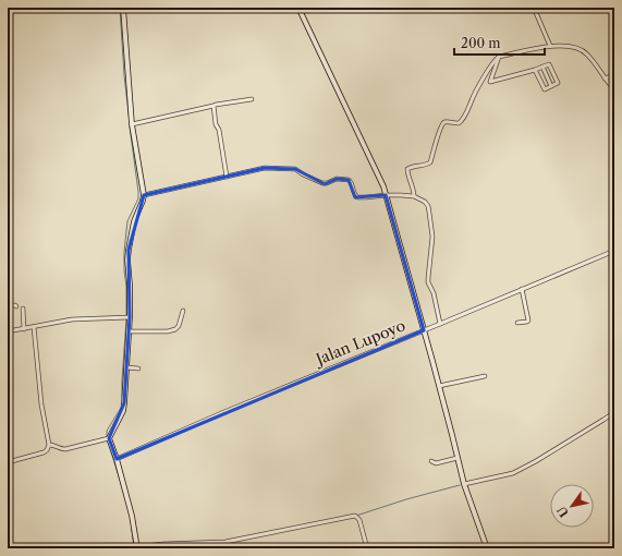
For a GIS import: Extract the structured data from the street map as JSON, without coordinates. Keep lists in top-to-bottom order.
{
  "streets": {
    "street": ["Jalan Lupoyo"]
  },
  "scale_bar": "200 m",
  "north": "bottom left"
}
